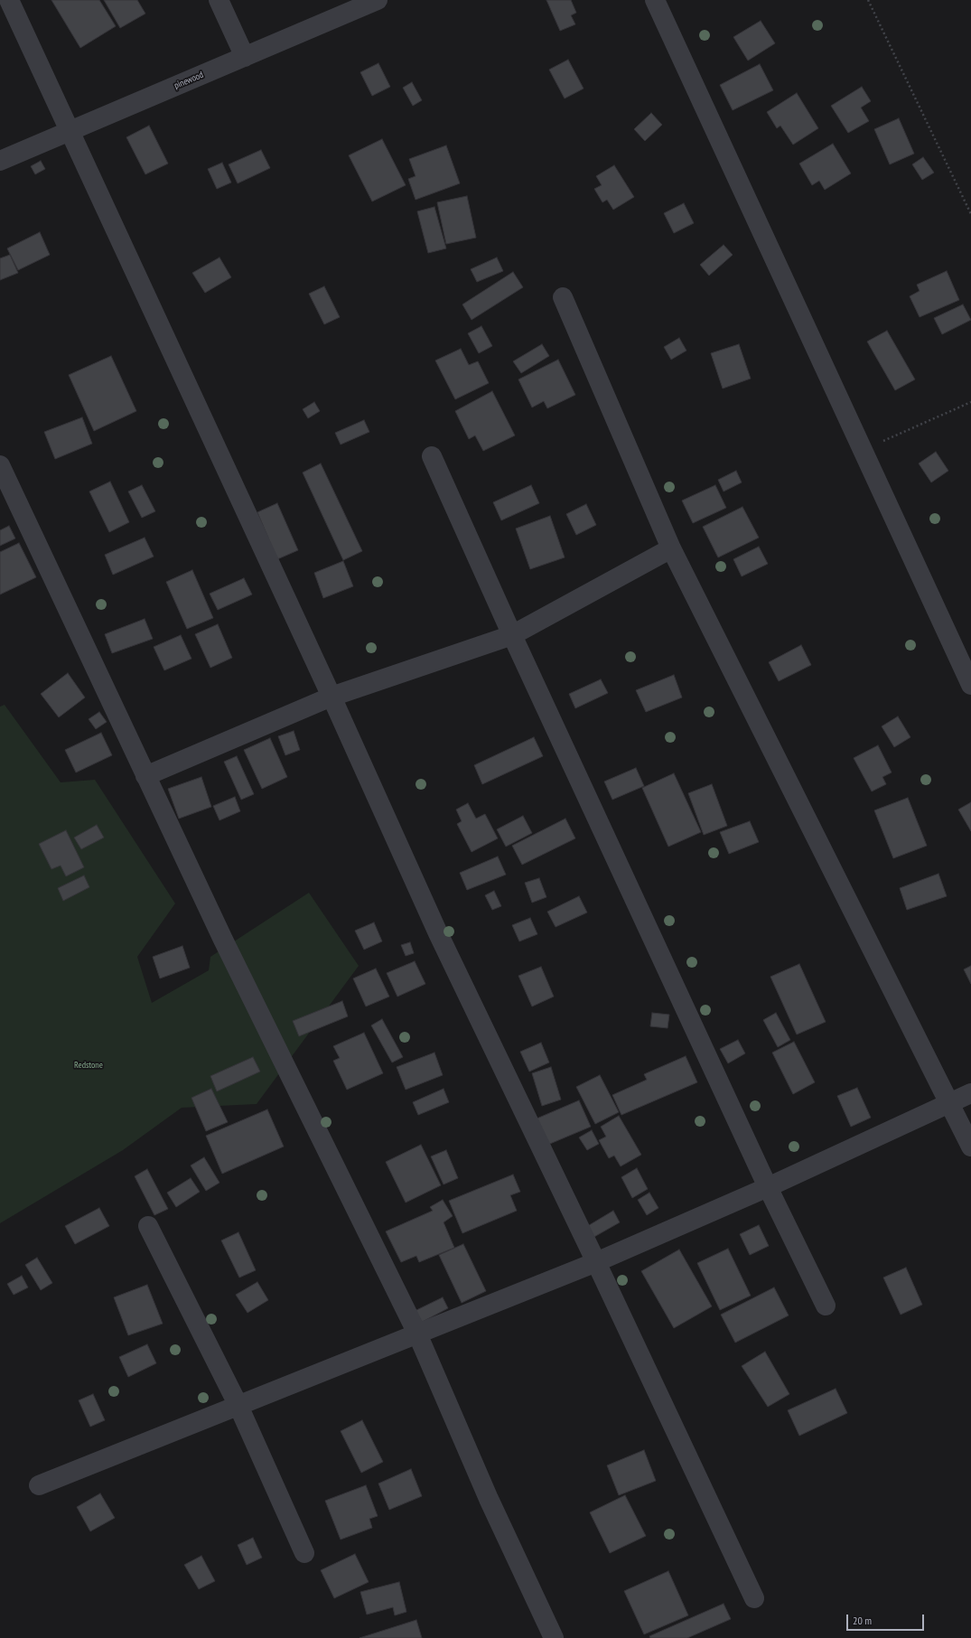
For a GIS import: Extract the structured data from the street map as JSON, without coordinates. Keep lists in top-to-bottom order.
{
  "streets": {
    "street": ["pinewood"]
  },
  "parks": ["Redstone"],
  "scale_bar": "20 m"
}
